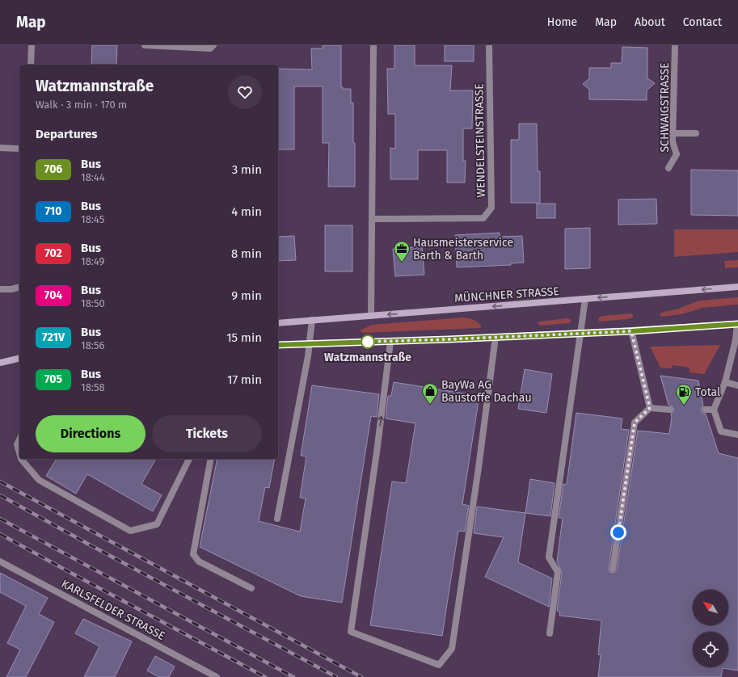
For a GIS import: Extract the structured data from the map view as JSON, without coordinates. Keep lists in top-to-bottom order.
{
  "streets": {
    "main road": ["MÜNCHNER STRASSE"],
    "street": ["SCHWAIGSTRASSE", "WENDELSTEINSTRASSE", "KARLSFELDER STRASSE"]
  },
  "places": {
    "office": ["Hausmeisterservice Barth & Barth"],
    "other": ["Watzmannstraße"],
    "shop": ["BayWa AG Baustoffe Dachau"],
    "fuel station": ["Total"]
  },
  "lines": ["bus line 706"],
  "north": "top left",
  "page": {
    "header": "Map",
    "nav": [
      "Home",
      "Map",
      "About",
      "Contact"
    ],
    "heading": [
      ["Watzmannstraße", "Walk · 3 min · 170 m"],
      "Departures"
    ],
    "list": [
      {
        "mark": "706",
        "name": "Bus",
        "note": "18:44",
        "value": "3 min"
      },
      {
        "mark": "710",
        "name": "Bus",
        "note": "18:45",
        "value": "4 min"
      },
      {
        "mark": "702",
        "name": "Bus",
        "note": "18:49",
        "value": "8 min"
      },
      {
        "mark": "704",
        "name": "Bus",
        "note": "18:50",
        "value": "9 min"
      },
      {
        "mark": "721V",
        "name": "Bus",
        "note": "18:56",
        "value": "15 min"
      },
      {
        "mark": "705",
        "name": "Bus",
        "note": "18:58",
        "value": "17 min"
      }
    ],
    "buttons": ["Directions", "Tickets"]
  }
}
